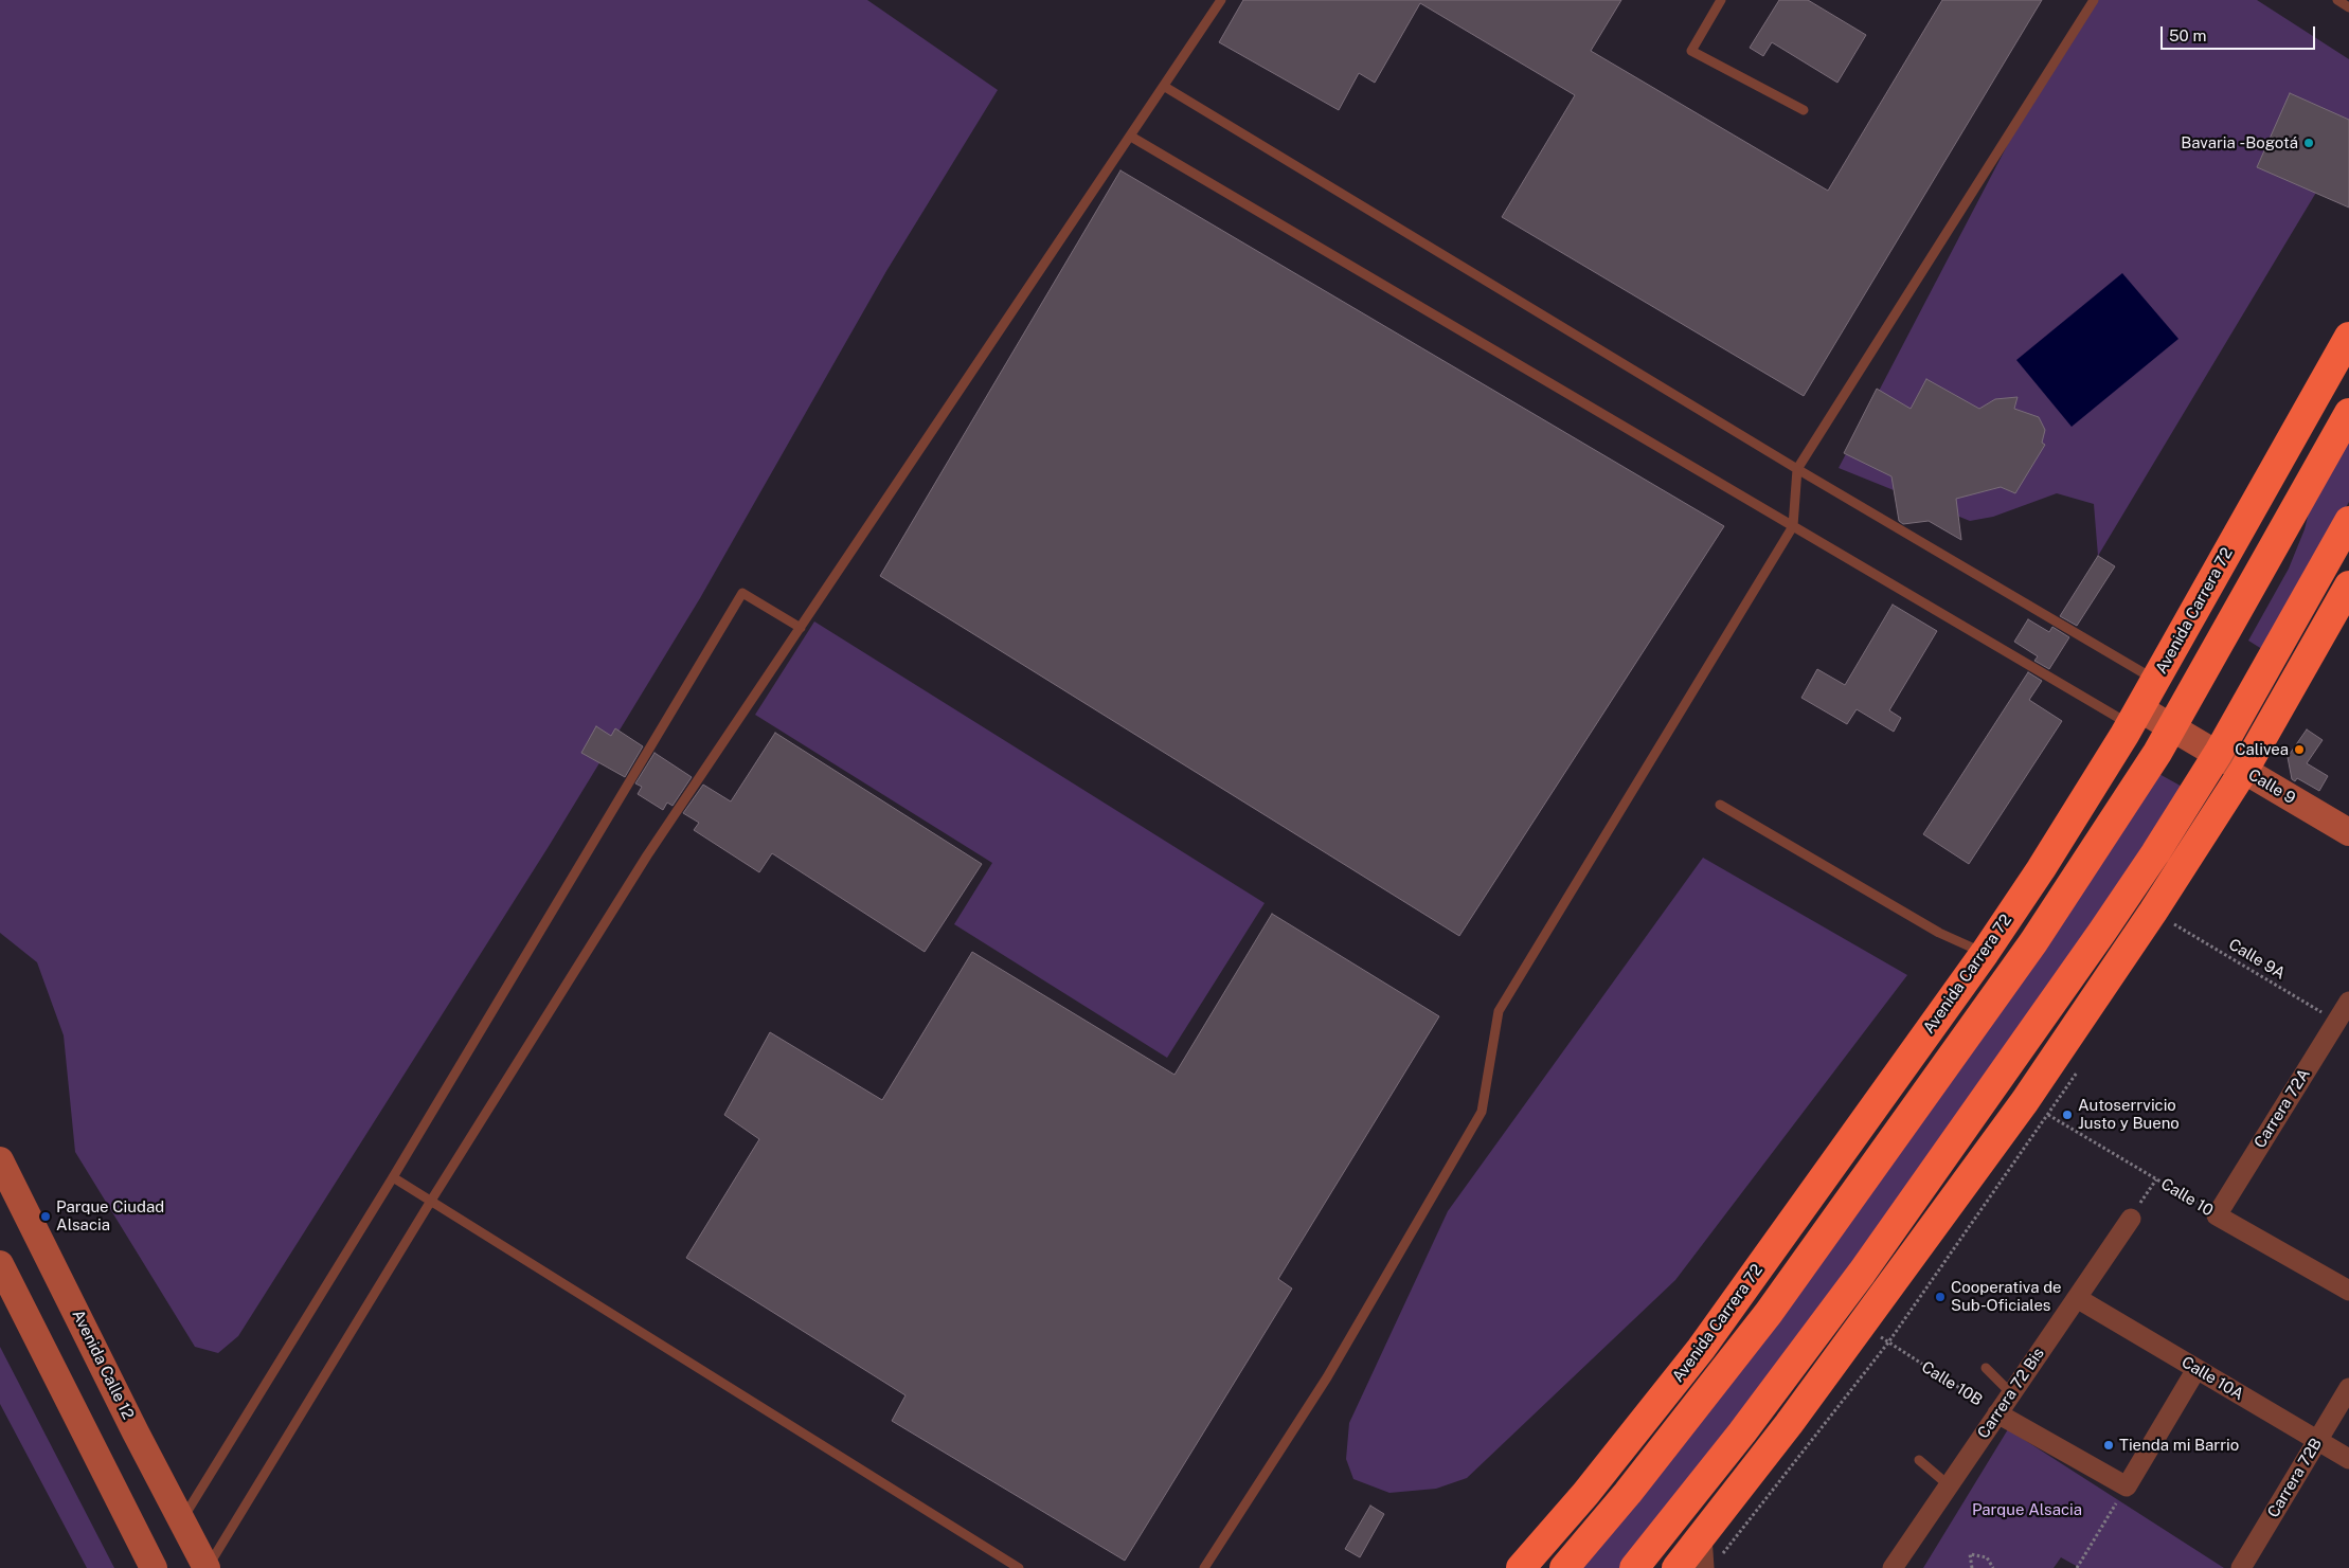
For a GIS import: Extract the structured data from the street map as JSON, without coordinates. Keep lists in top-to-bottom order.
{
  "streets": {
    "highway": ["Avenida Carrera 72"],
    "main road": ["Calle 9", "Avenida Calle 12"],
    "street": [
      "Carrera 72A",
      "Calle 10",
      "Calle 10A",
      "Calle 10B",
      "Carrera 72 Bis",
      "Carrera 72B"
    ],
    "path": ["Calle 9A"]
  },
  "crossings": [
    ["Avenida Carrera 72", "Calle 9"],
    ["Calle 9A", "Carrera 72A"],
    ["Carrera 72A", "Calle 10"],
    ["Calle 10A", "Carrera 72 Bis"],
    ["Calle 10A", "Carrera 72B"],
    ["Calle 10B", "Carrera 72 Bis"]
  ],
  "parks": ["Parque Alsacia"],
  "places": [
    "Bavaria -Bogotá",
    "Calivea",
    "Autoserrvicio Justo y Bueno",
    "Parque Ciudad Alsacia",
    "Cooperativa de Sub-Oficiales",
    "Tienda mi Barrio"
  ],
  "scale_bar": "50 m"
}
